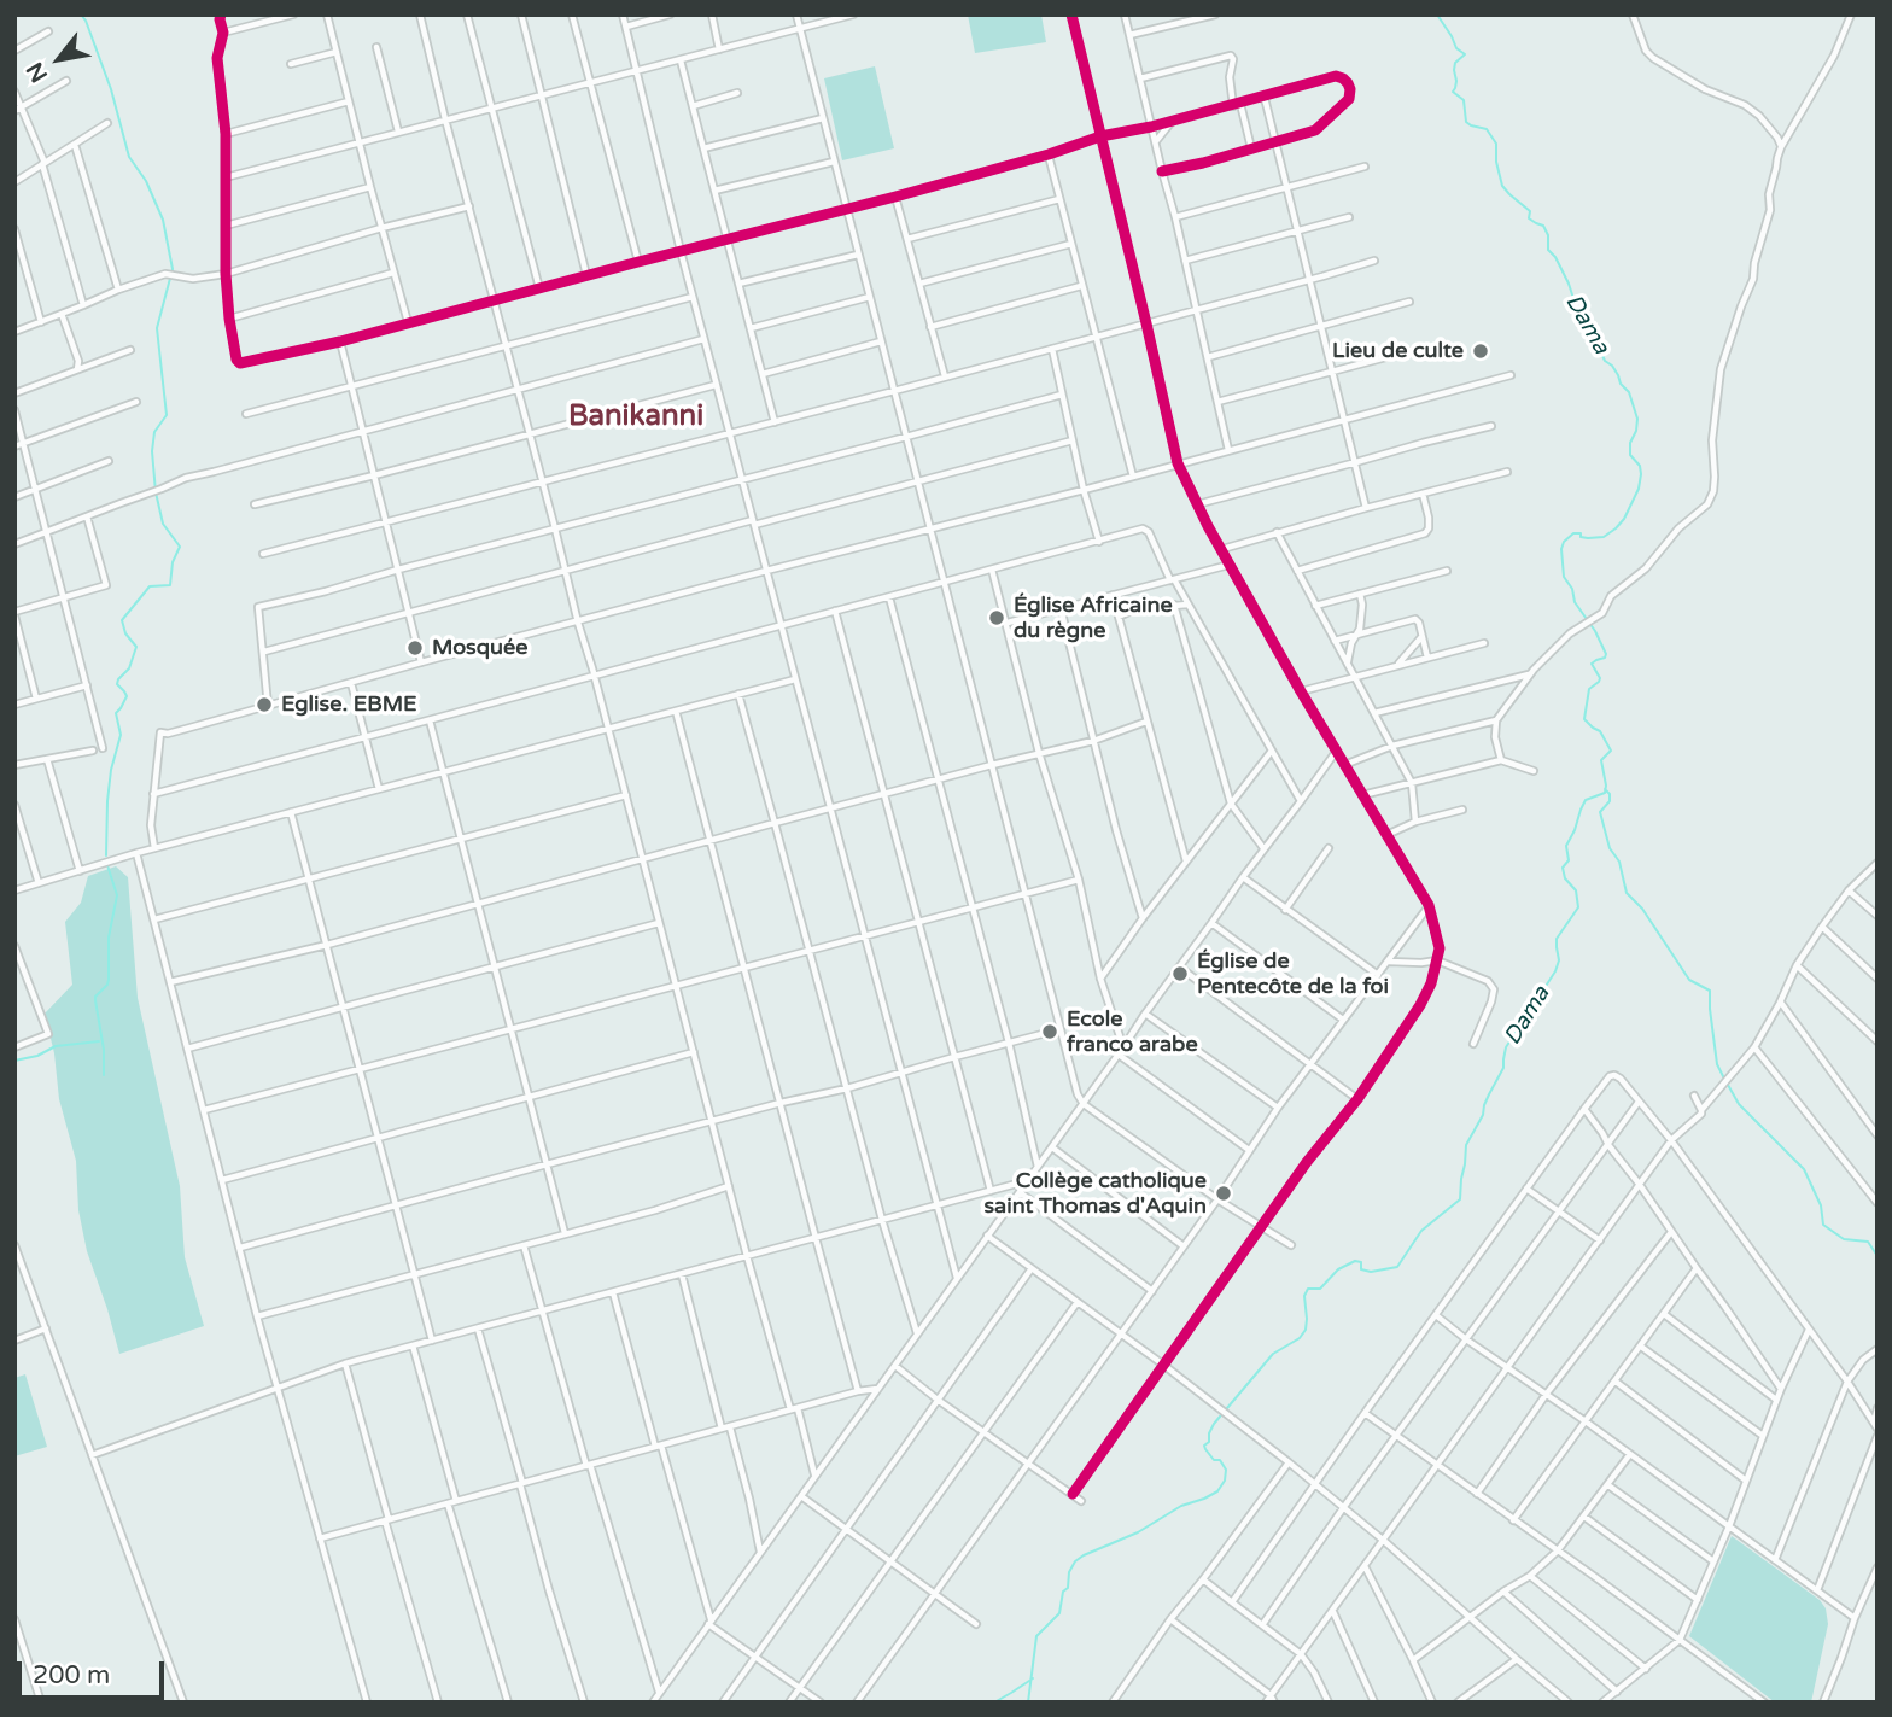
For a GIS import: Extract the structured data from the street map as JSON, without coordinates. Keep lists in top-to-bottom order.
{
  "districts": ["Banikanni"],
  "water": ["Dama"],
  "places": [
    "Lieu de culte",
    "Église Africaine du règne",
    "Mosquée",
    "Eglise. EBME",
    "Église de Pentecôte de la foi",
    "Ecole franco arabe",
    "Collège catholique saint Thomas d'Aquin"
  ],
  "scale_bar": "200 m",
  "north": "bottom left"
}
